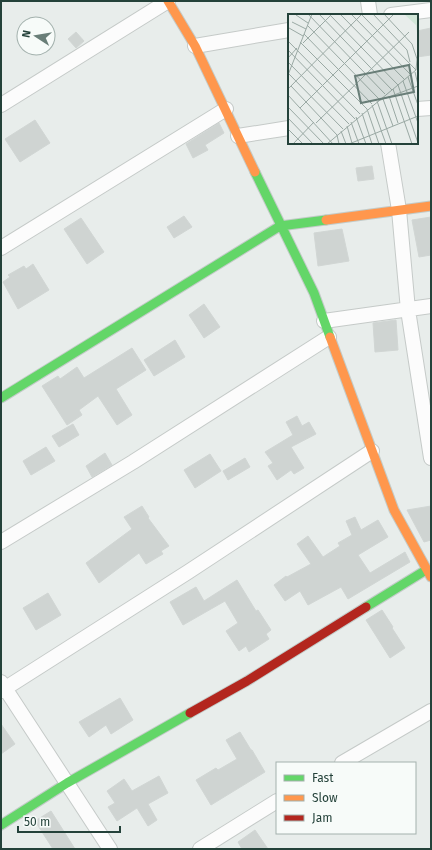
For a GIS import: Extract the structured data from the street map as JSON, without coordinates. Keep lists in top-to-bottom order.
{
  "legend": ["Fast", "Slow", "Jam"],
  "scale_bar": "50 m",
  "north": "left"
}
